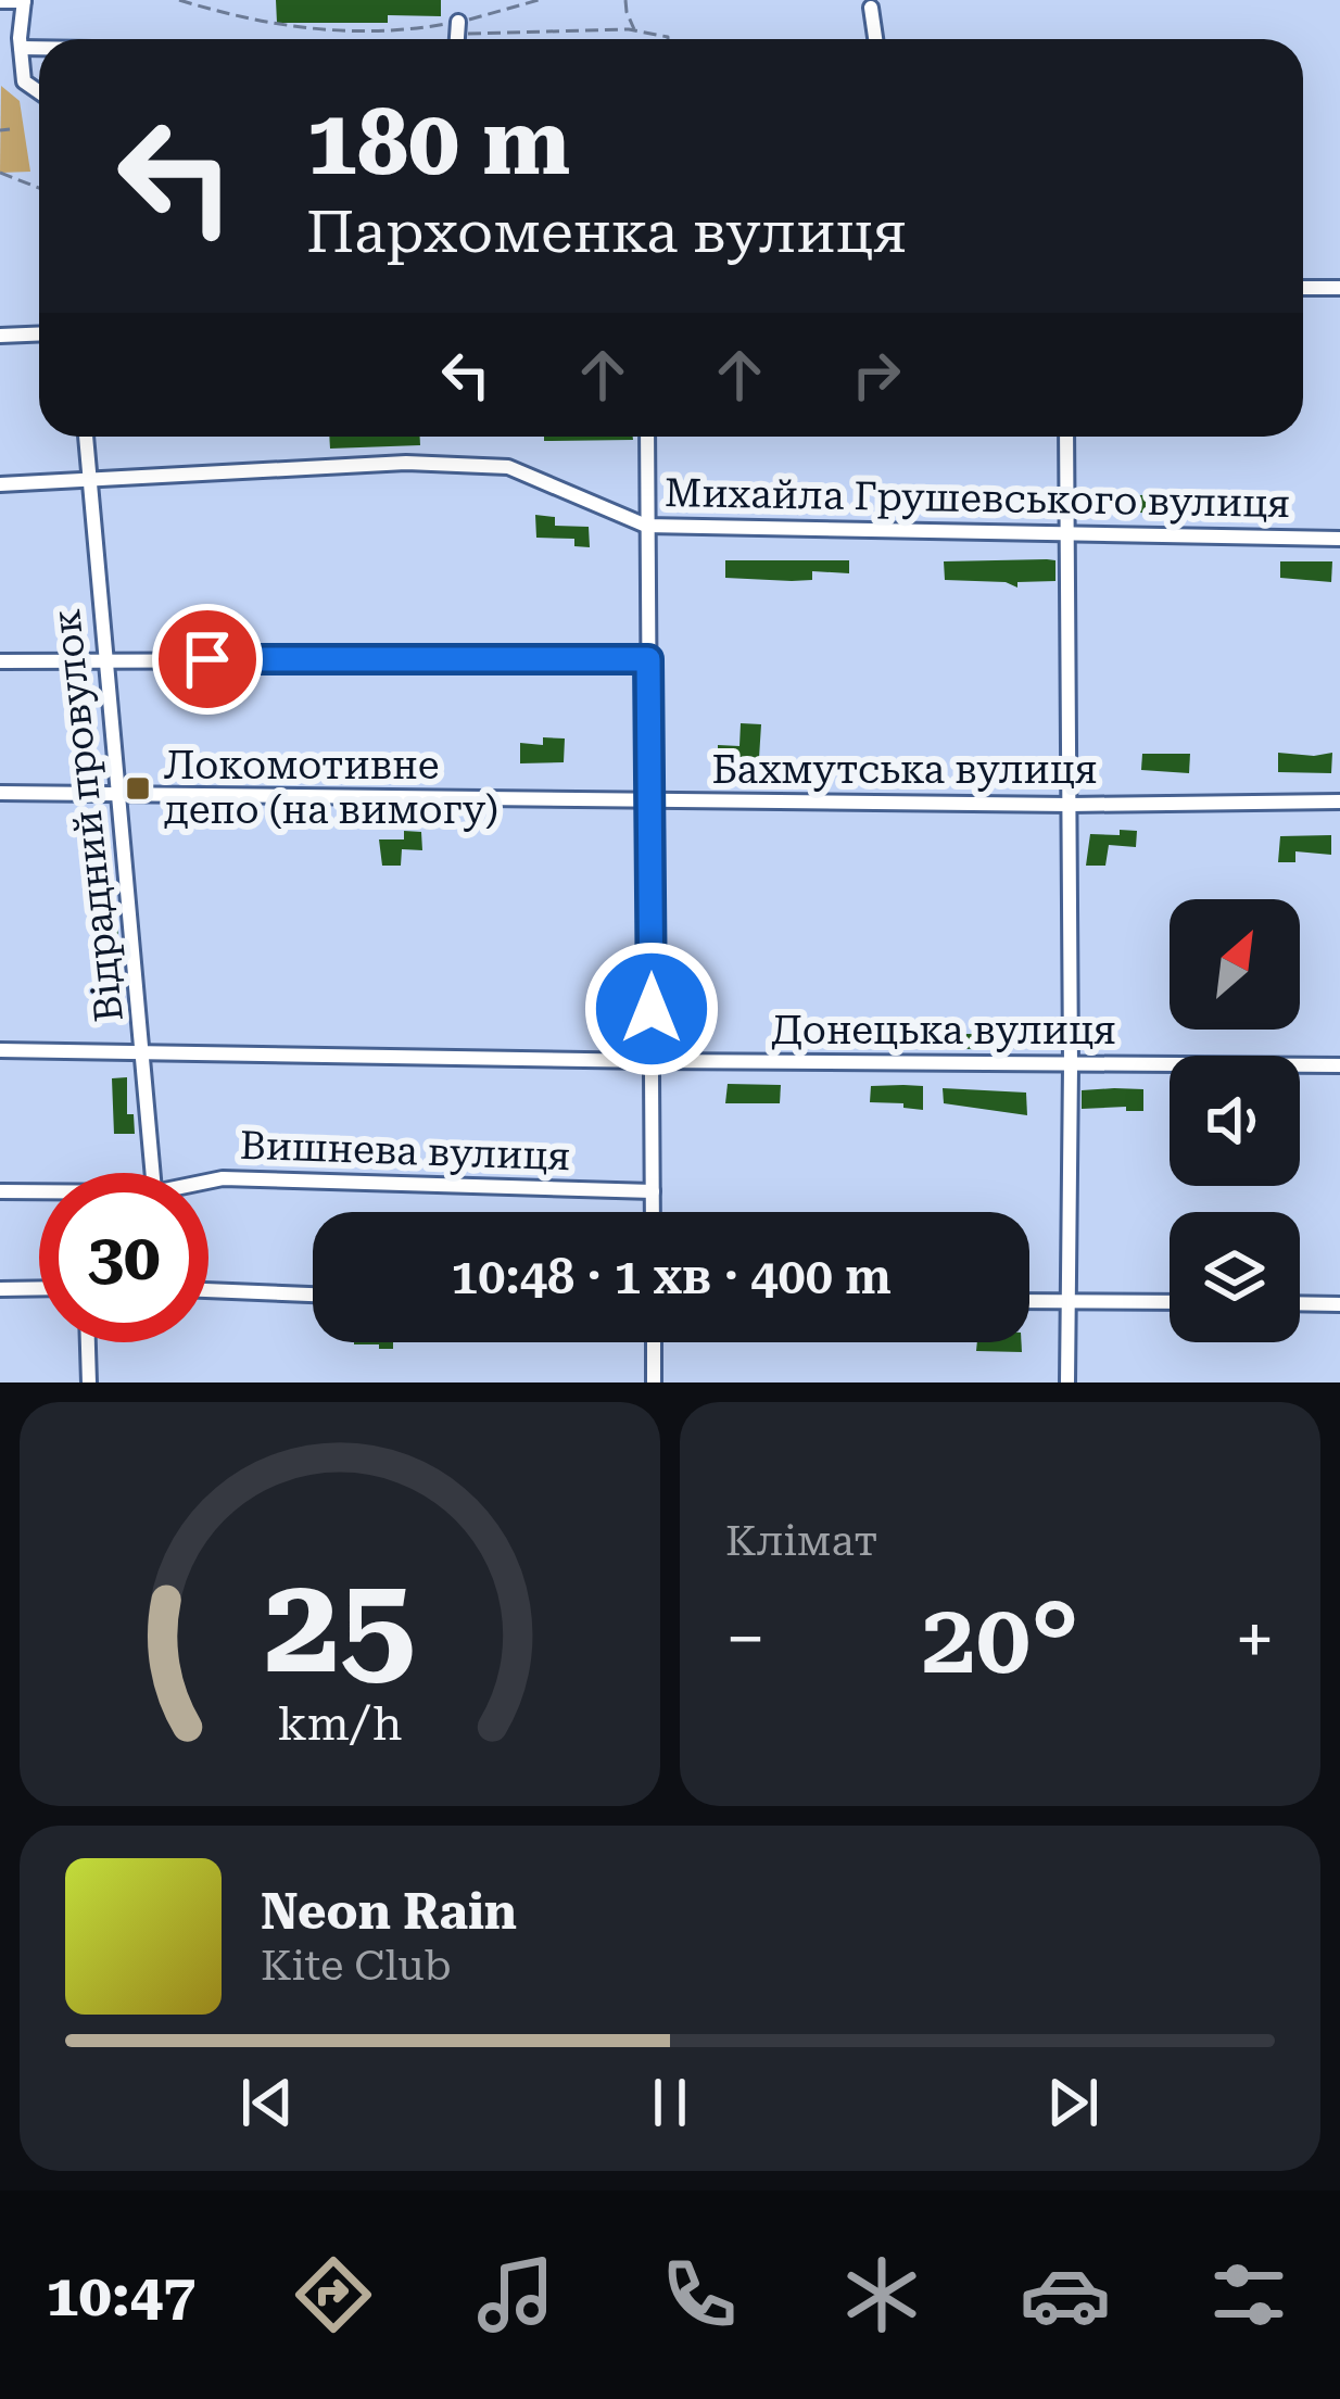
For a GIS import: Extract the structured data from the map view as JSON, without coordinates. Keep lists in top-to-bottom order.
{
  "streets": {
    "street": [
      "Михайла Грушевського вулиця",
      "Бахмутська вулиця",
      "Відрадний провулок",
      "Донецька вулиця",
      "Вишнева вулиця"
    ]
  },
  "crossings": [
    ["Михайла Грушевського вулиця", "Відрадний провулок"],
    ["Бахмутська вулиця", "Відрадний провулок"],
    ["Відрадний провулок", "Донецька вулиця"]
  ],
  "places": {
    "transit": ["Локомотивне депо (на вимогу)"]
  },
  "north": "top right",
  "page": {
    "turn": ["180 m", "Пархоменка вулиця"],
    "limit": "30",
    "trip": "10:48 · 1 хв · 400 m",
    "tile": "Клімат",
    "heat": ["−", "20°", "+"],
    "song": ["Neon Rain", "Kite Club"],
    "tabs": "10:47",
    "gauge": ["25", "km/h"]
  }
}
